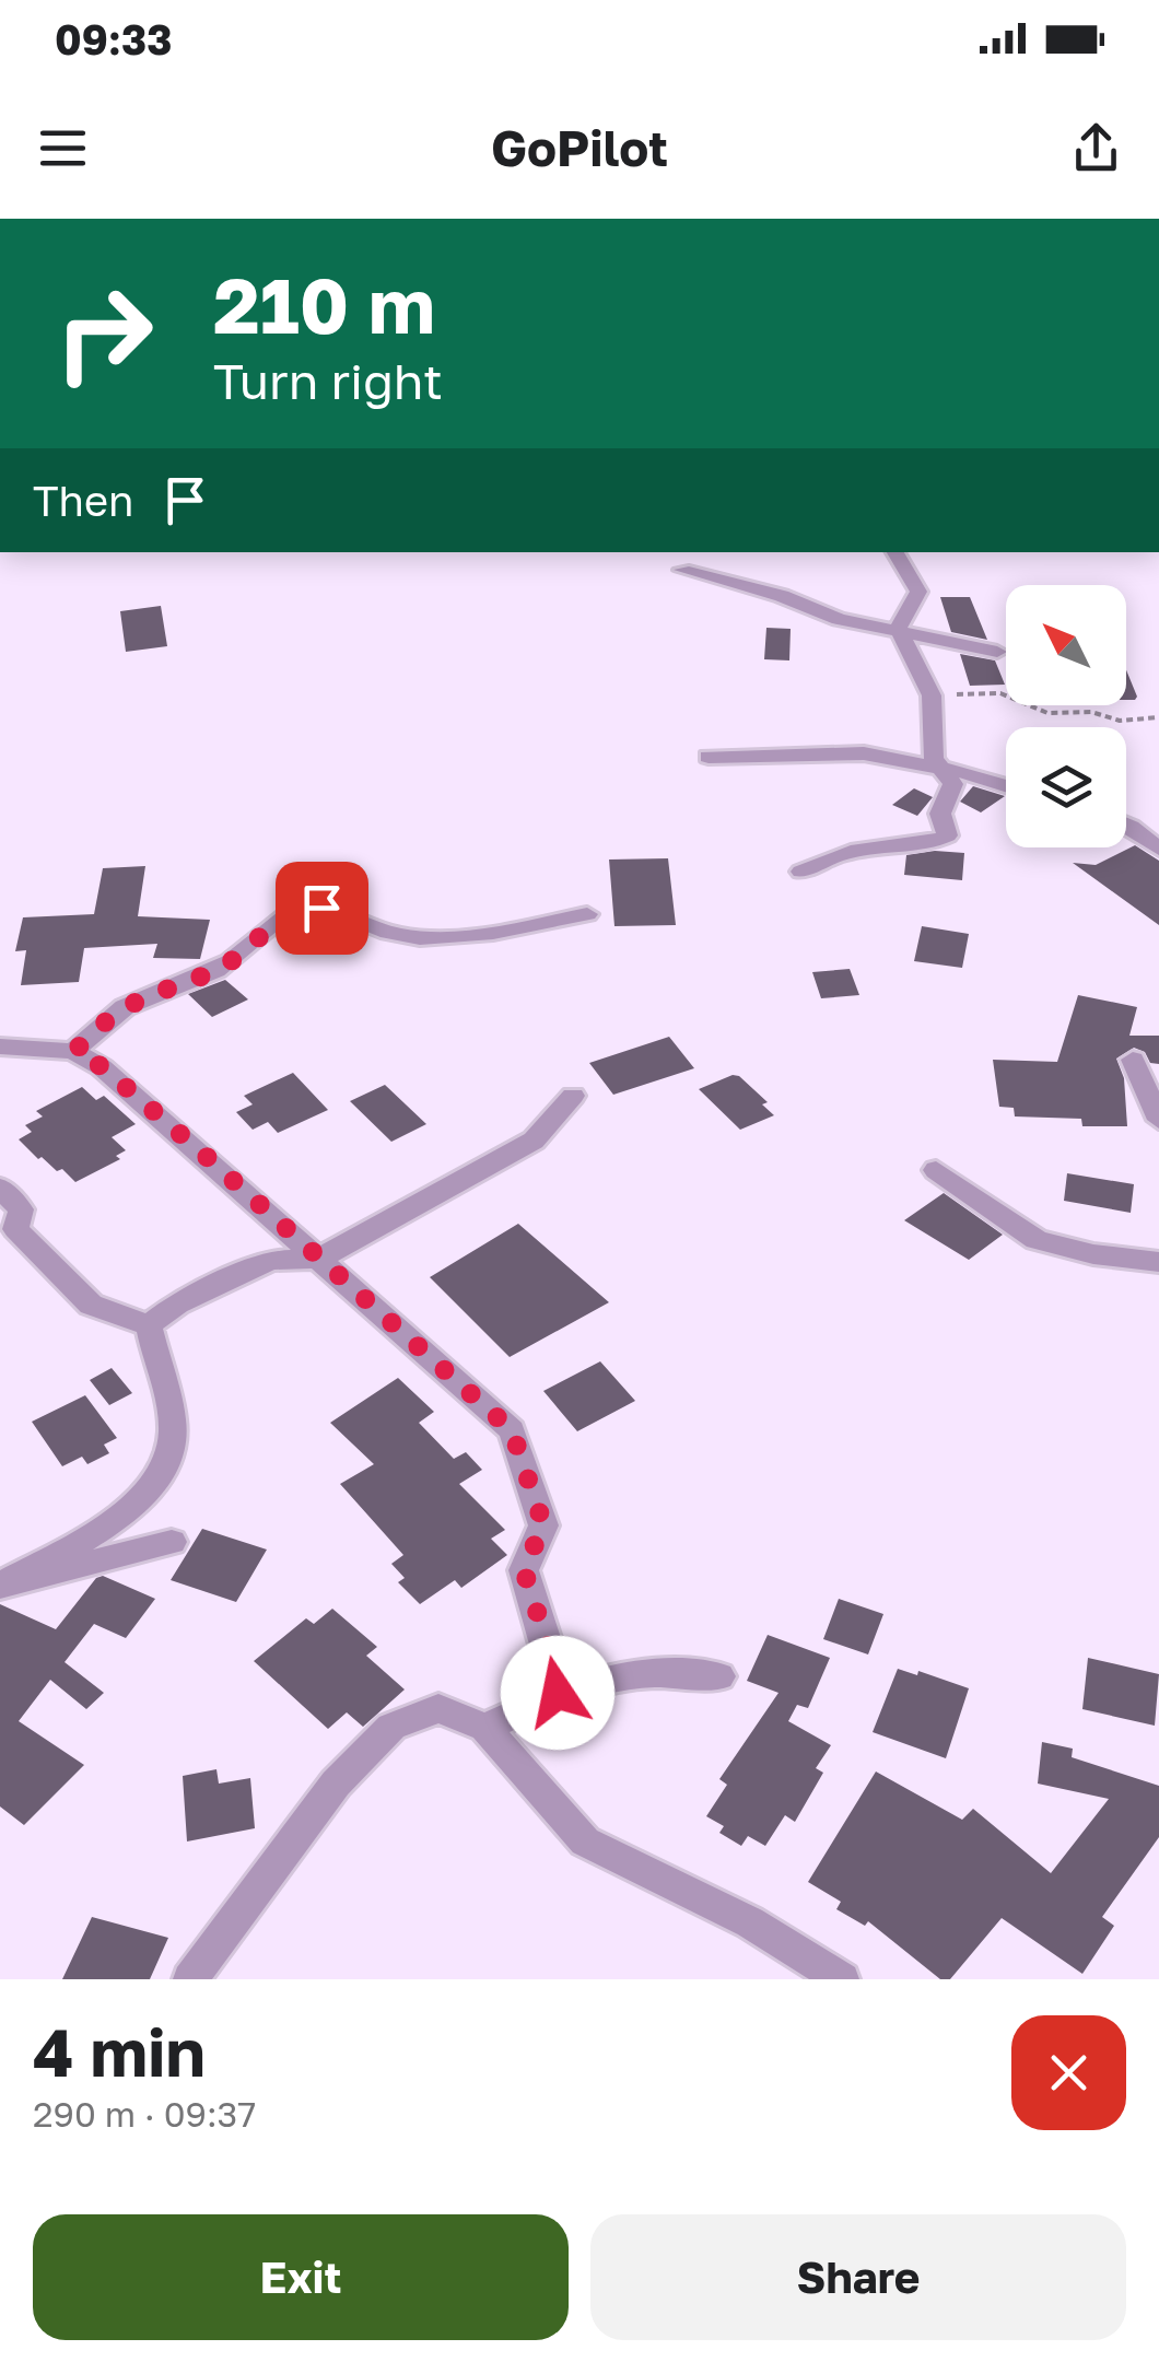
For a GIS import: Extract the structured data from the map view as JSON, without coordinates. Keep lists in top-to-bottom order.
{
  "north": "top left",
  "page": {
    "status": "09:33",
    "header": "GoPilot",
    "turn": ["210 m", "Turn right"],
    "then": "Then",
    "heading": ["4 min", "290 m · 09:37"],
    "buttons": ["Exit", "Share"]
  }
}
